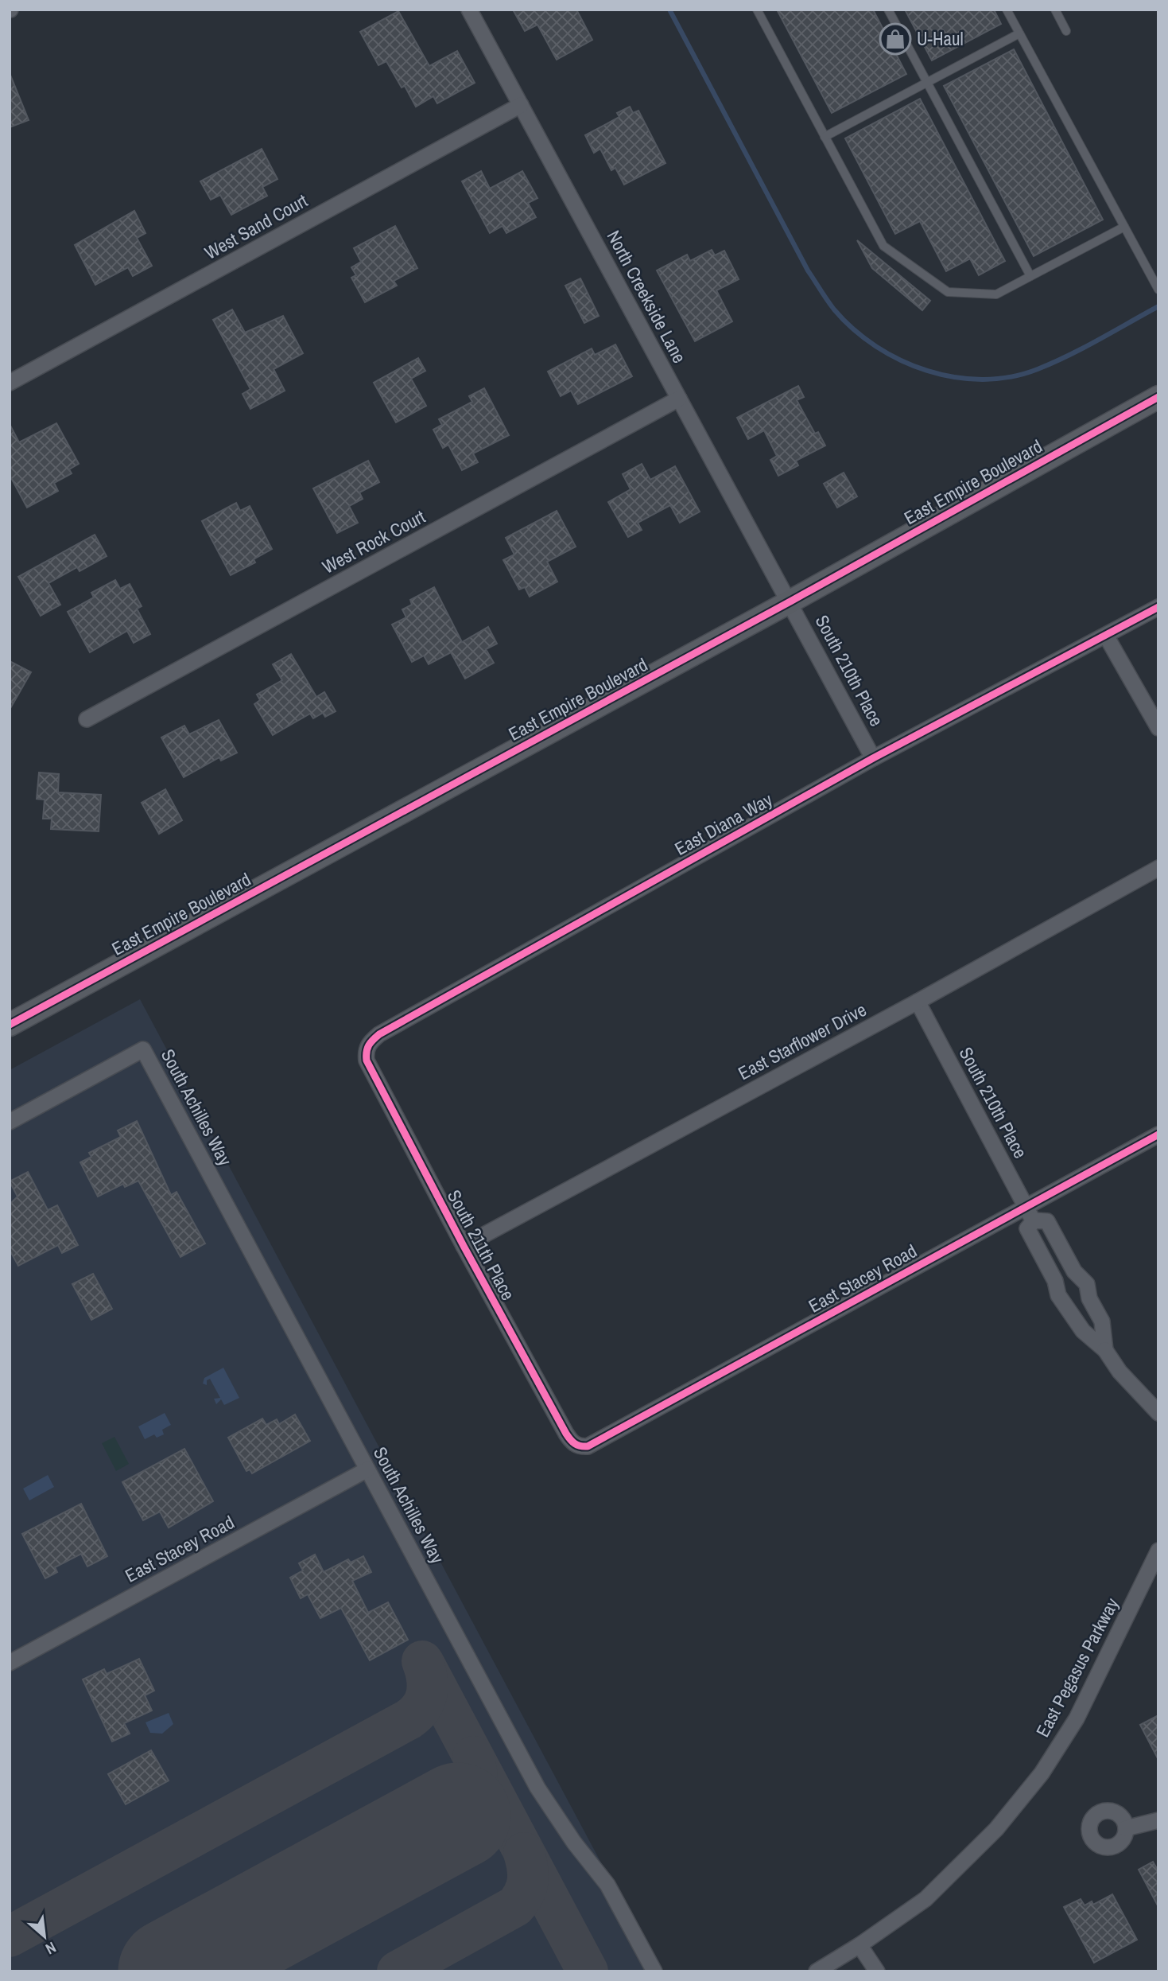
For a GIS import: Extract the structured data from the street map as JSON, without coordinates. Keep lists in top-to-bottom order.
{
  "streets": {
    "street": [
      "West Sand Court",
      "North Creekside Lane",
      "East Empire Boulevard",
      "West Rock Court",
      "South 210th Place",
      "East Diana Way",
      "East Starflower Drive",
      "South Achilles Way",
      "South 211th Place",
      "East Stacey Road",
      "East Pegasus Parkway"
    ]
  },
  "crossings": [
    ["West Sand Court", "North Creekside Lane"],
    ["North Creekside Lane", "East Empire Boulevard"],
    ["North Creekside Lane", "West Rock Court"],
    ["North Creekside Lane", "South 210th Place"],
    ["East Empire Boulevard", "South 210th Place"],
    ["South 210th Place", "East Diana Way"],
    ["South 210th Place", "East Starflower Drive"],
    ["South 210th Place", "East Stacey Road"],
    ["East Diana Way", "South 211th Place"],
    ["East Starflower Drive", "South 211th Place"],
    ["South Achilles Way", "East Stacey Road"],
    ["South 211th Place", "East Stacey Road"]
  ],
  "places": {
    "shop": ["U-Haul"]
  },
  "north": "bottom right"
}
